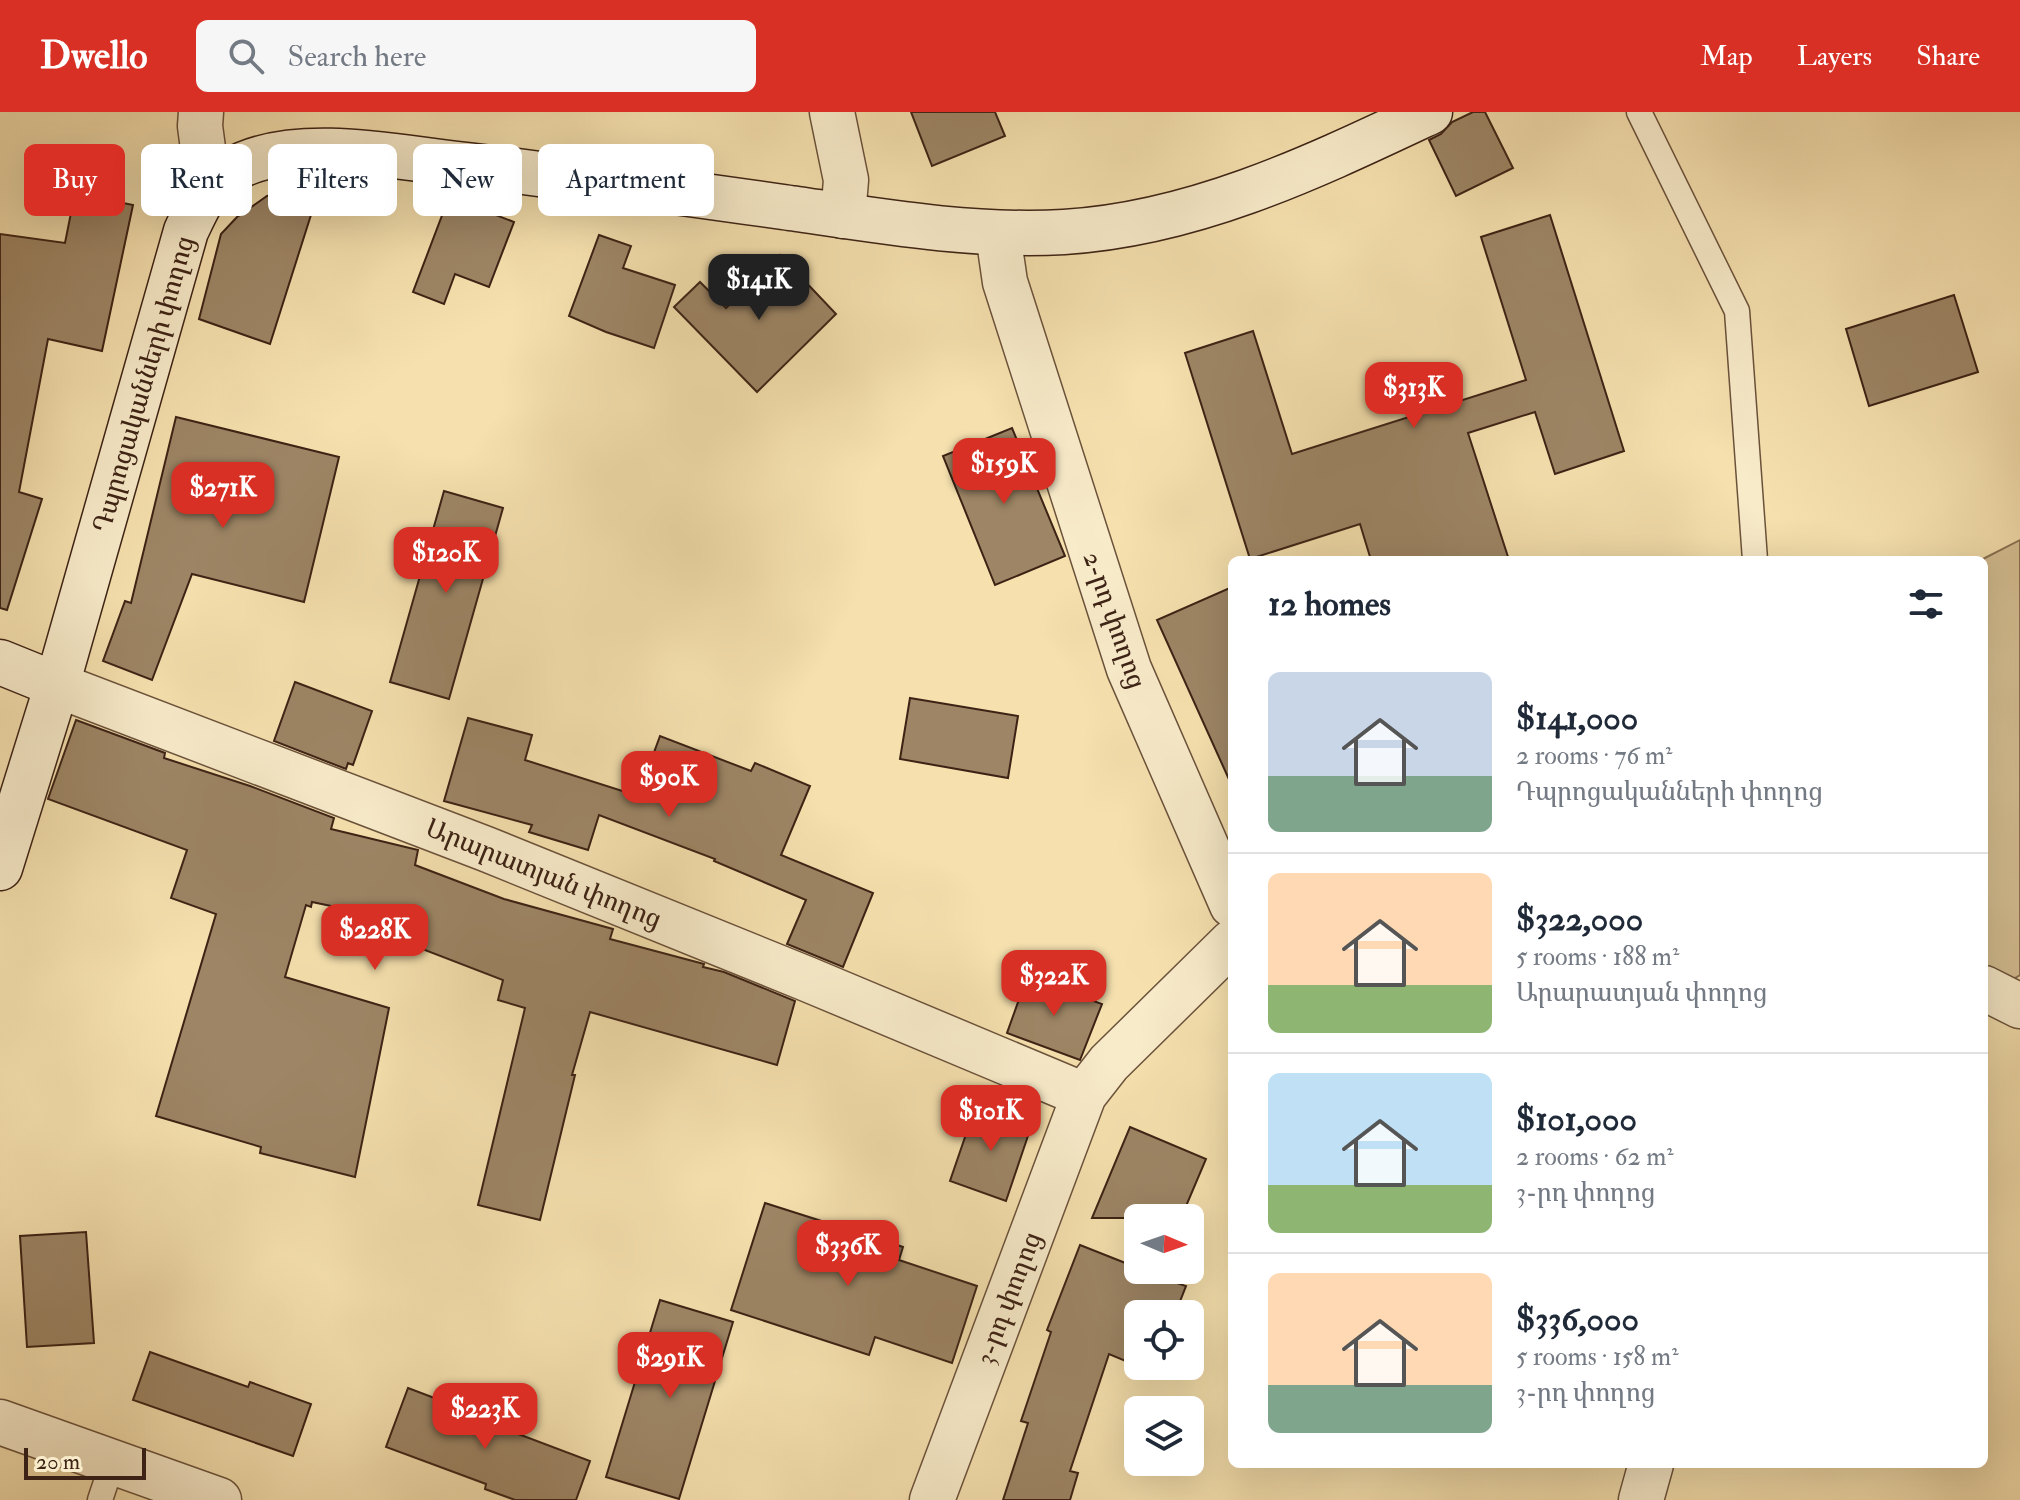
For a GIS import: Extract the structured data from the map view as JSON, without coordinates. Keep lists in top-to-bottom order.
{
  "streets": {
    "street": [
      "Դպրոցականների փողոց",
      "2-րդ փողոց",
      "Արարատյան փողոց",
      "3-րդ փողոց"
    ]
  },
  "crossings": [
    ["Դպրոցականների փողոց", "Արարատյան փողոց"],
    ["Արարատյան փողոց", "3-րդ փողոց"]
  ],
  "scale_bar": "20 m",
  "north": "right",
  "page": {
    "header": "Dwello",
    "search": "Search here",
    "nav": ["Map", "Layers", "Share"],
    "chip": [
      "Buy",
      "Rent",
      "Filters",
      "New",
      "Apartment"
    ],
    "price": [
      "$141K",
      "$313K",
      "$159K",
      "$271K",
      "$120K",
      "$90K",
      "$228K",
      "$322K",
      "$101K",
      "$336K",
      "$291K",
      "$223K"
    ],
    "heading": "12 homes",
    "list": [
      {
        "name": "$141,000",
        "note": "2 rooms · 76 m² · Դպրոցականների փողոց"
      },
      {
        "name": "$322,000",
        "note": "5 rooms · 188 m² · Արարատյան փողոց"
      },
      {
        "name": "$101,000",
        "note": "2 rooms · 62 m² · 3-րդ փողոց"
      },
      {
        "name": "$336,000",
        "note": "5 rooms · 158 m² · 3-րդ փողոց"
      }
    ],
    "scale": "20 m"
  }
}
